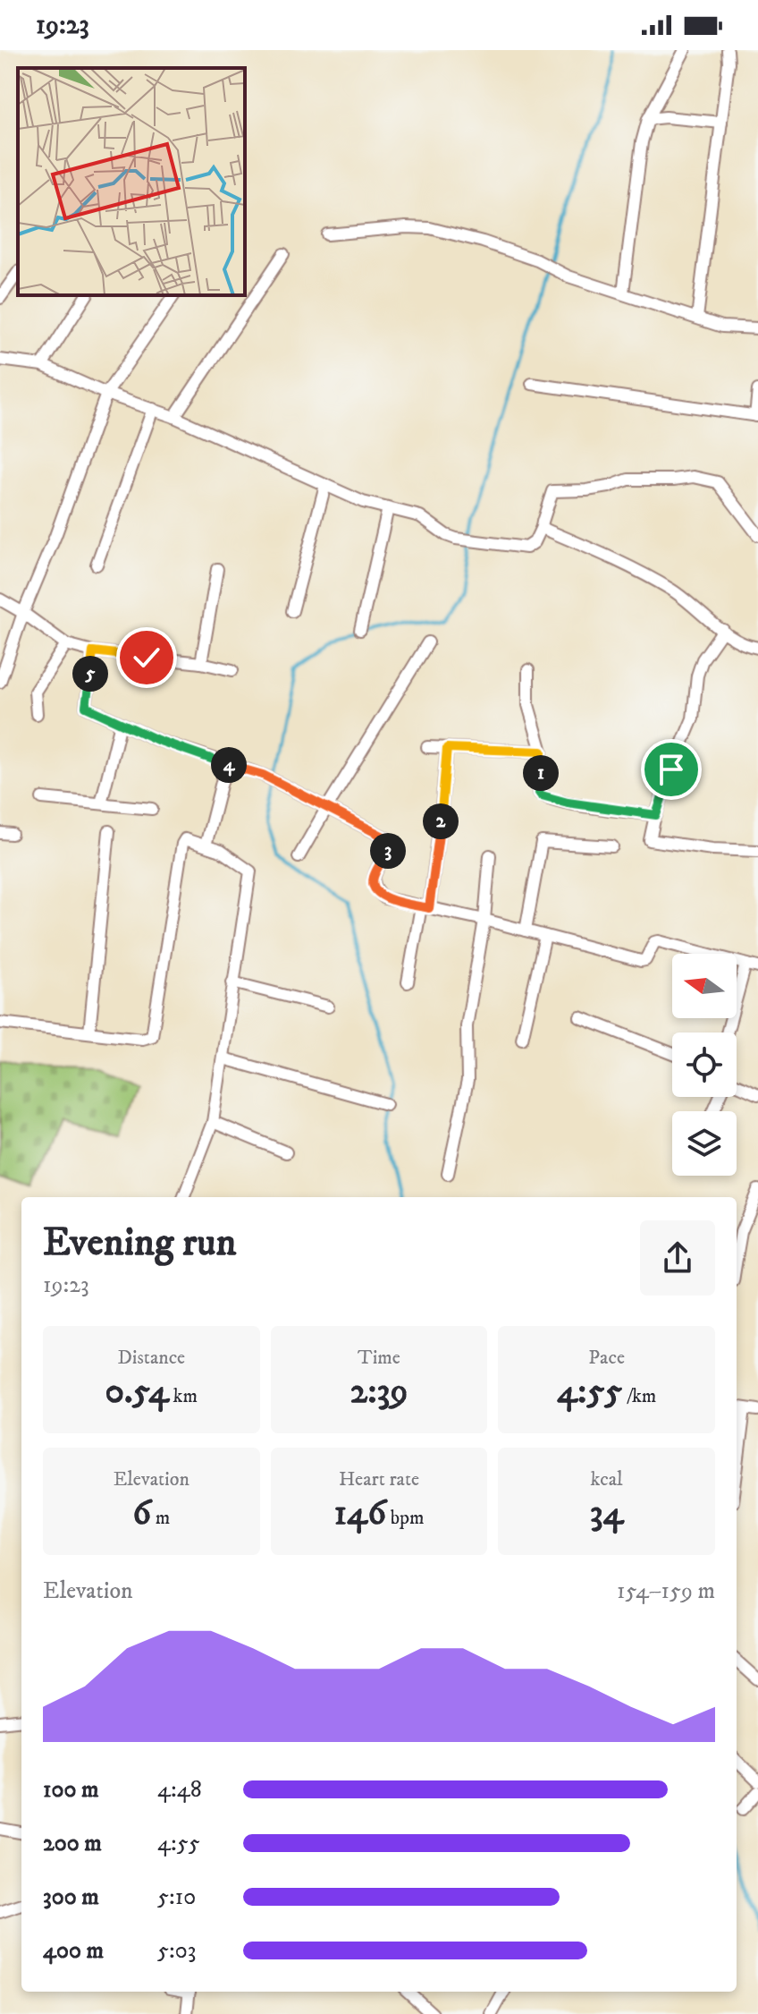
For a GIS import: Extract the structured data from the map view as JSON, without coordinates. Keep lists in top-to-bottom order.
{
  "north": "left",
  "page": {
    "status": "19:23",
    "pins": [
      "5",
      "4",
      "1",
      "2",
      "3"
    ],
    "heading": ["Evening run", "19:23"],
    "stats": [
      ["Distance", "0.54 km"],
      ["Time", "2:39"],
      ["Pace", "4:55 /km"],
      ["Elevation", "6 m"],
      ["Heart rate", "146 bpm"],
      ["kcal", "34"]
    ],
    "chart": ["Elevation", "154–159 m"],
    "list": [
      {
        "name": "100 m",
        "note": "4:48"
      },
      {
        "name": "200 m",
        "note": "4:55"
      },
      {
        "name": "300 m",
        "note": "5:10"
      },
      {
        "name": "400 m",
        "note": "5:03"
      }
    ]
  }
}
